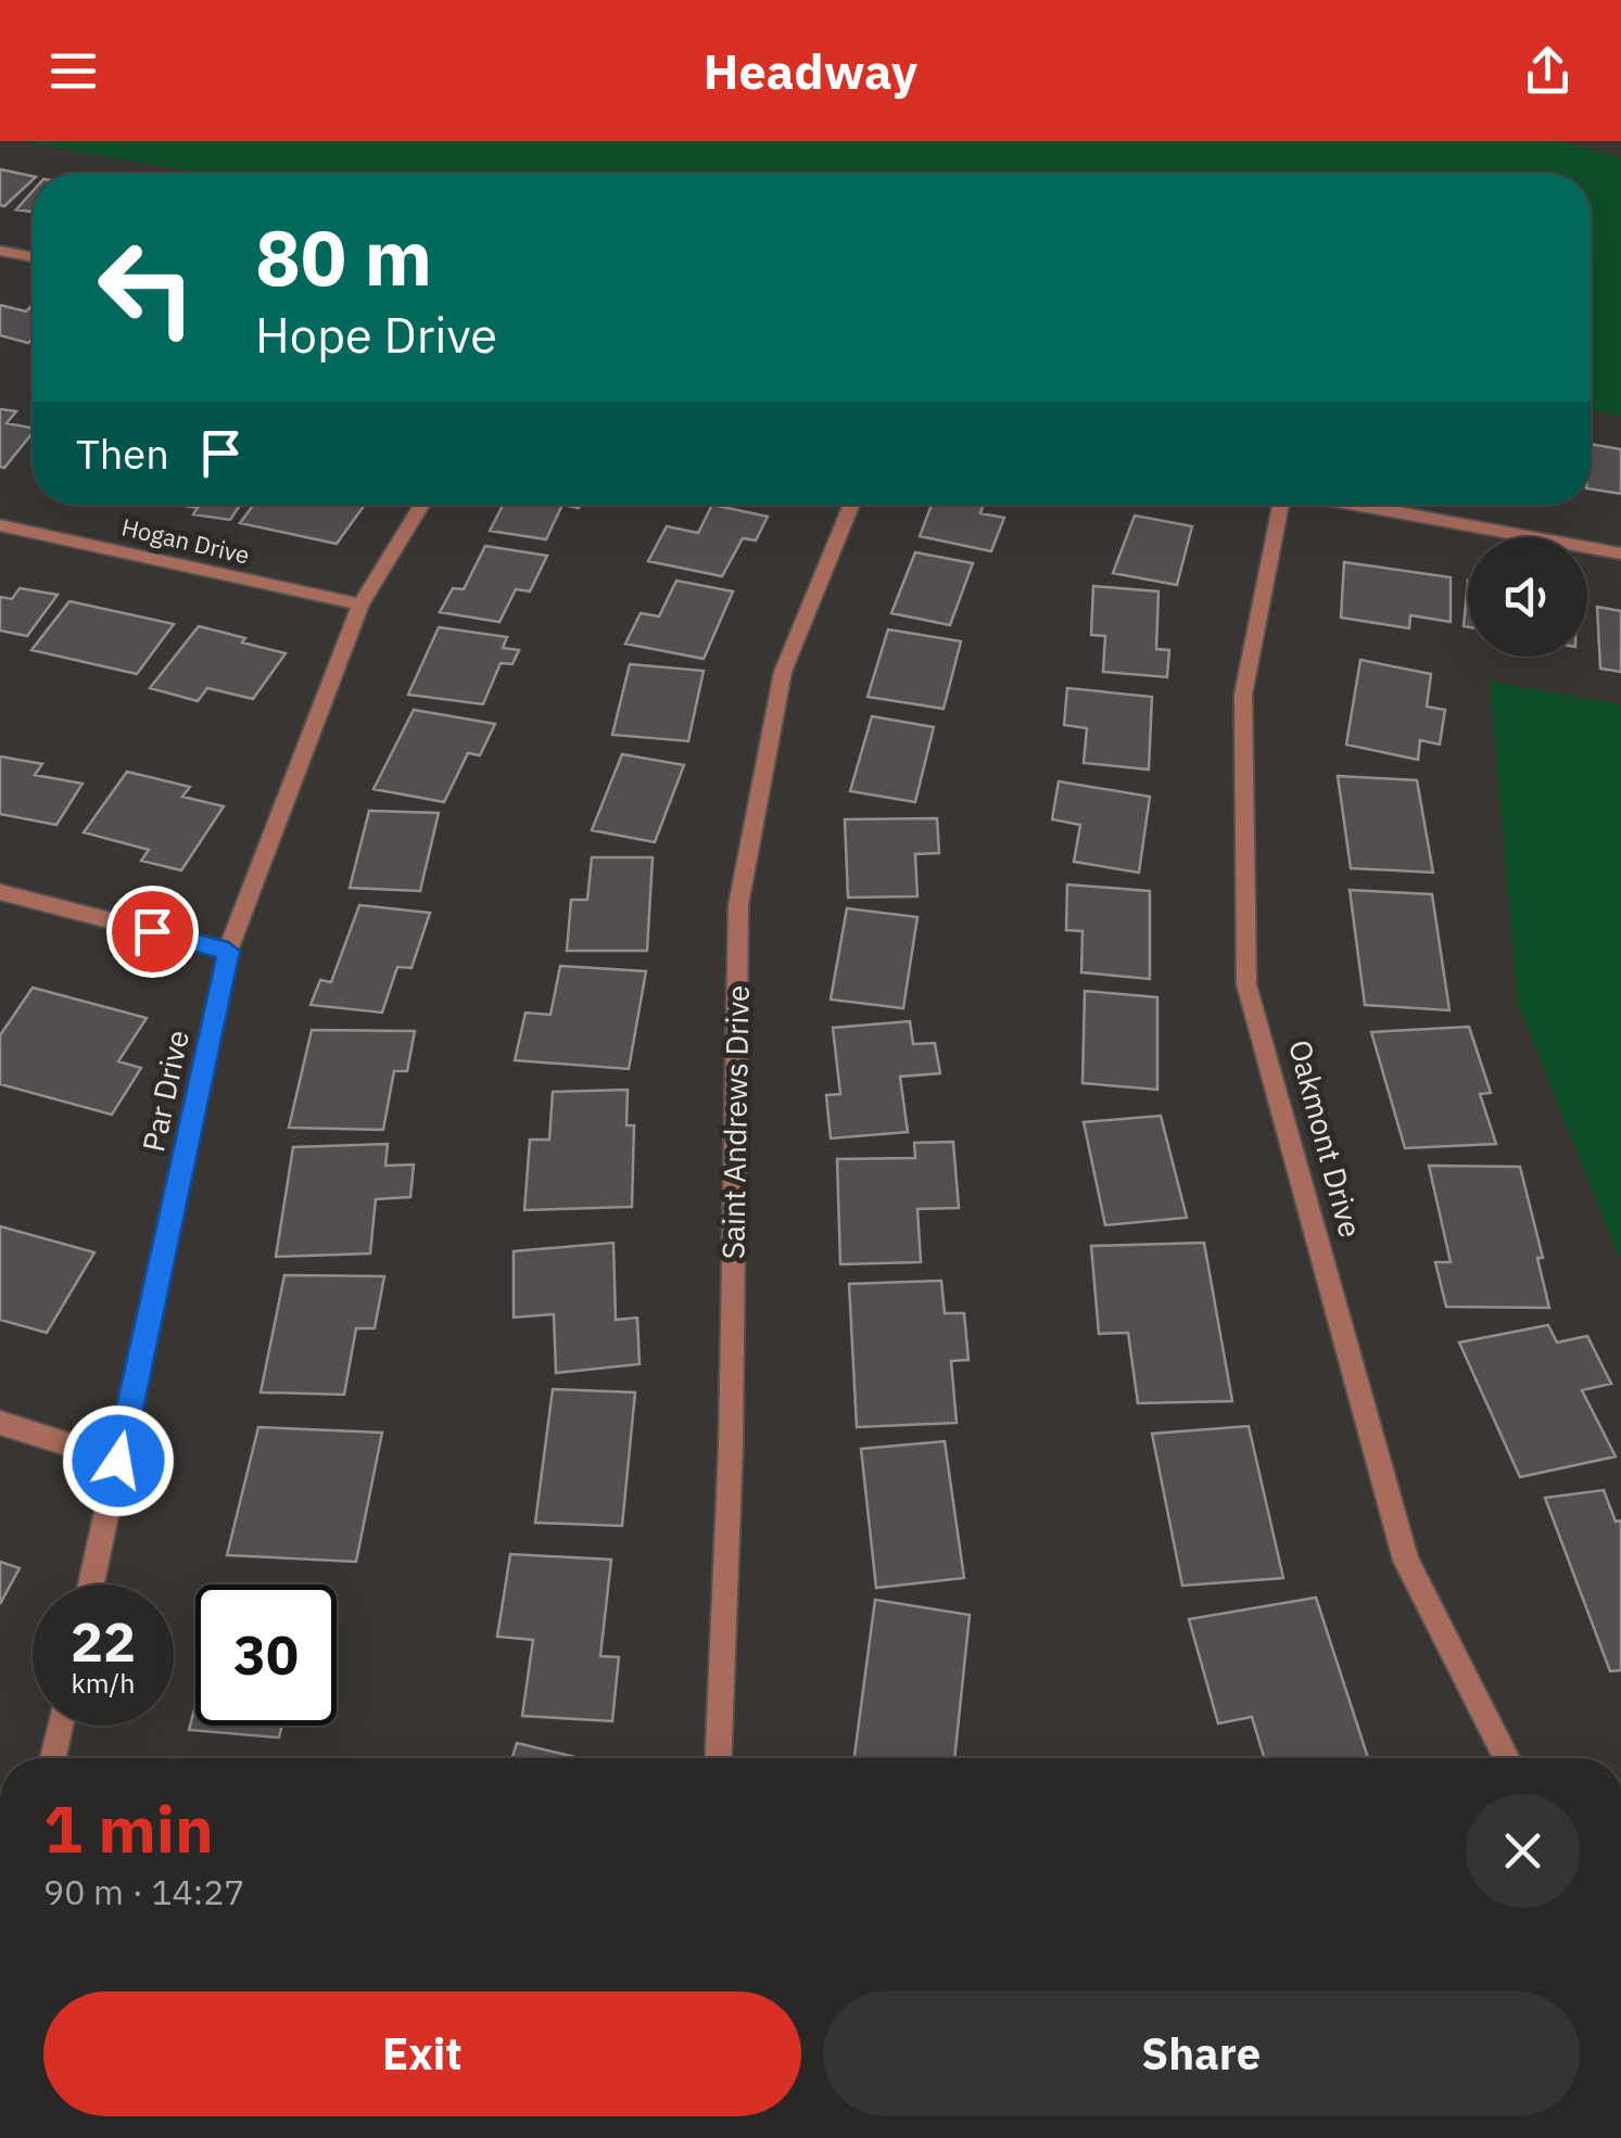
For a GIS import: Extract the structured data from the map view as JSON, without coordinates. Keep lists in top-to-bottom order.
{
  "streets": {
    "street": [
      "Hogan Drive",
      "Par Drive",
      "Saint Andrews Drive",
      "Oakmont Drive"
    ]
  },
  "crossings": [
    ["Hogan Drive", "Par Drive"]
  ],
  "page": {
    "header": "Headway",
    "turn": ["80 m", "Hope Drive"],
    "then": "Then",
    "speed": "22 km/h",
    "limit": "30",
    "heading": ["1 min", "90 m · 14:27"],
    "buttons": ["Exit", "Share"]
  }
}
